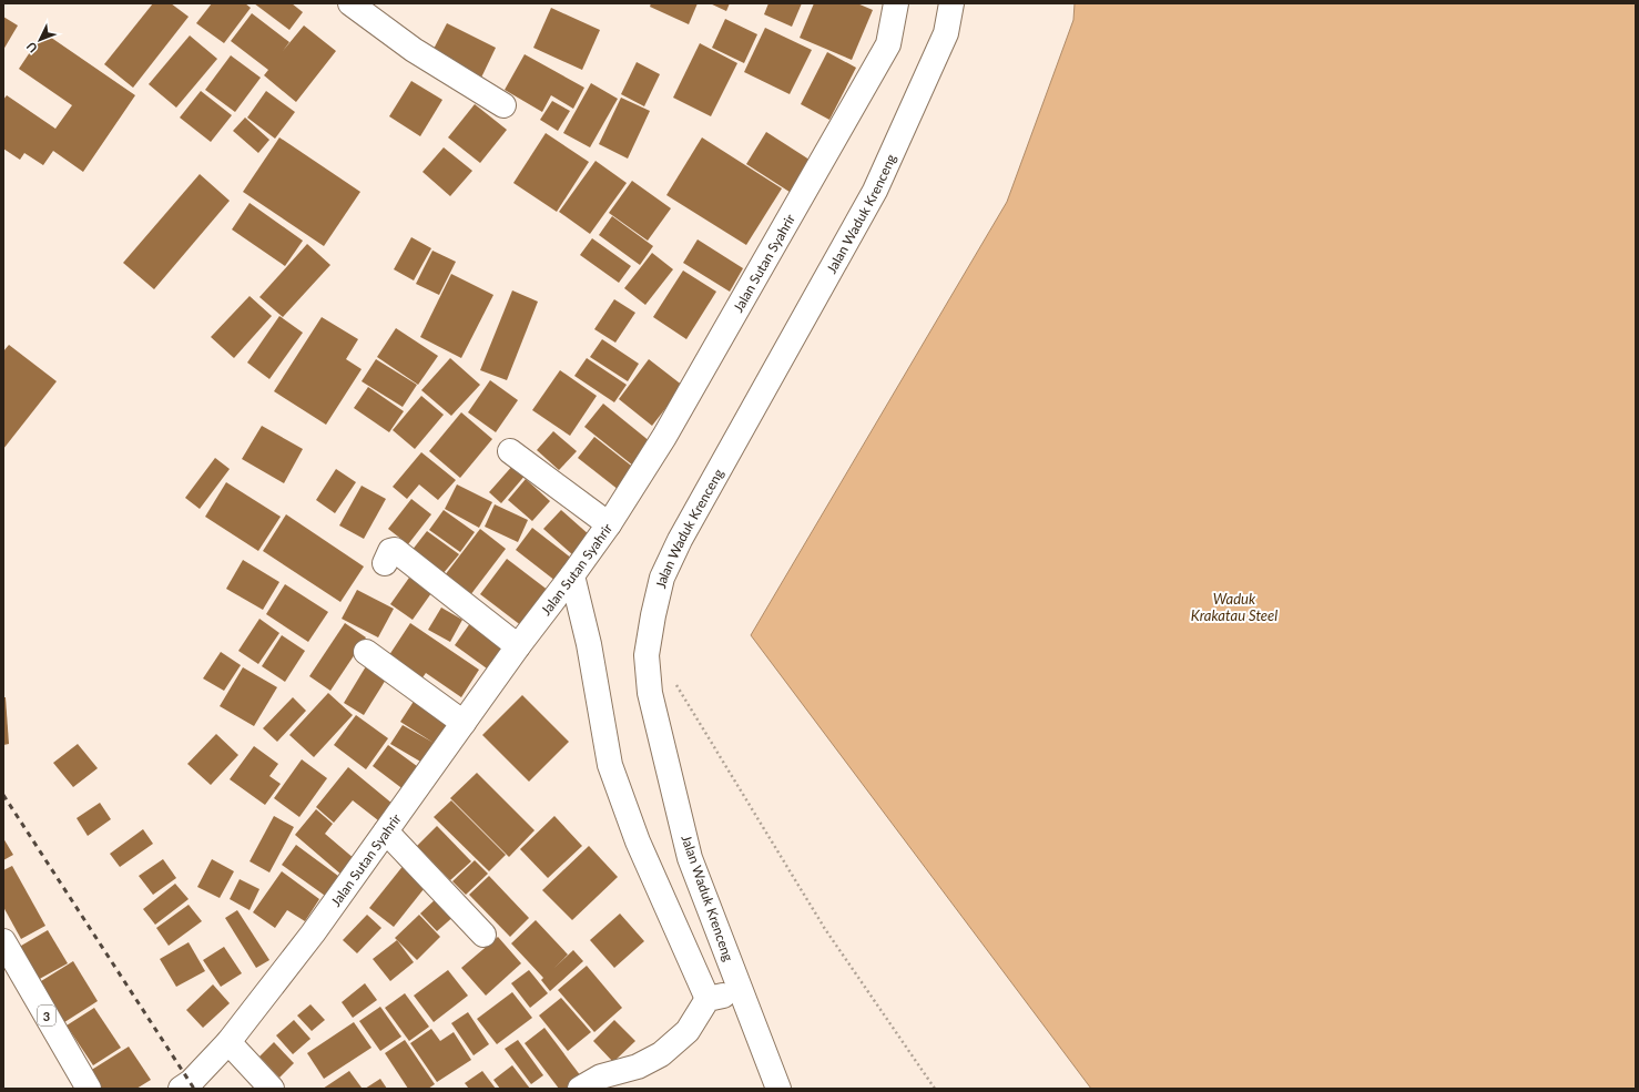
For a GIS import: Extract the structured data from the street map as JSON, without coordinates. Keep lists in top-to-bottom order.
{
  "streets": {
    "main road": ["Jalan Waduk Krenceng", "Jalan Sutan Syahrir", "3"]
  },
  "water": ["Waduk Krakatau Steel"],
  "north": "bottom left"
}
